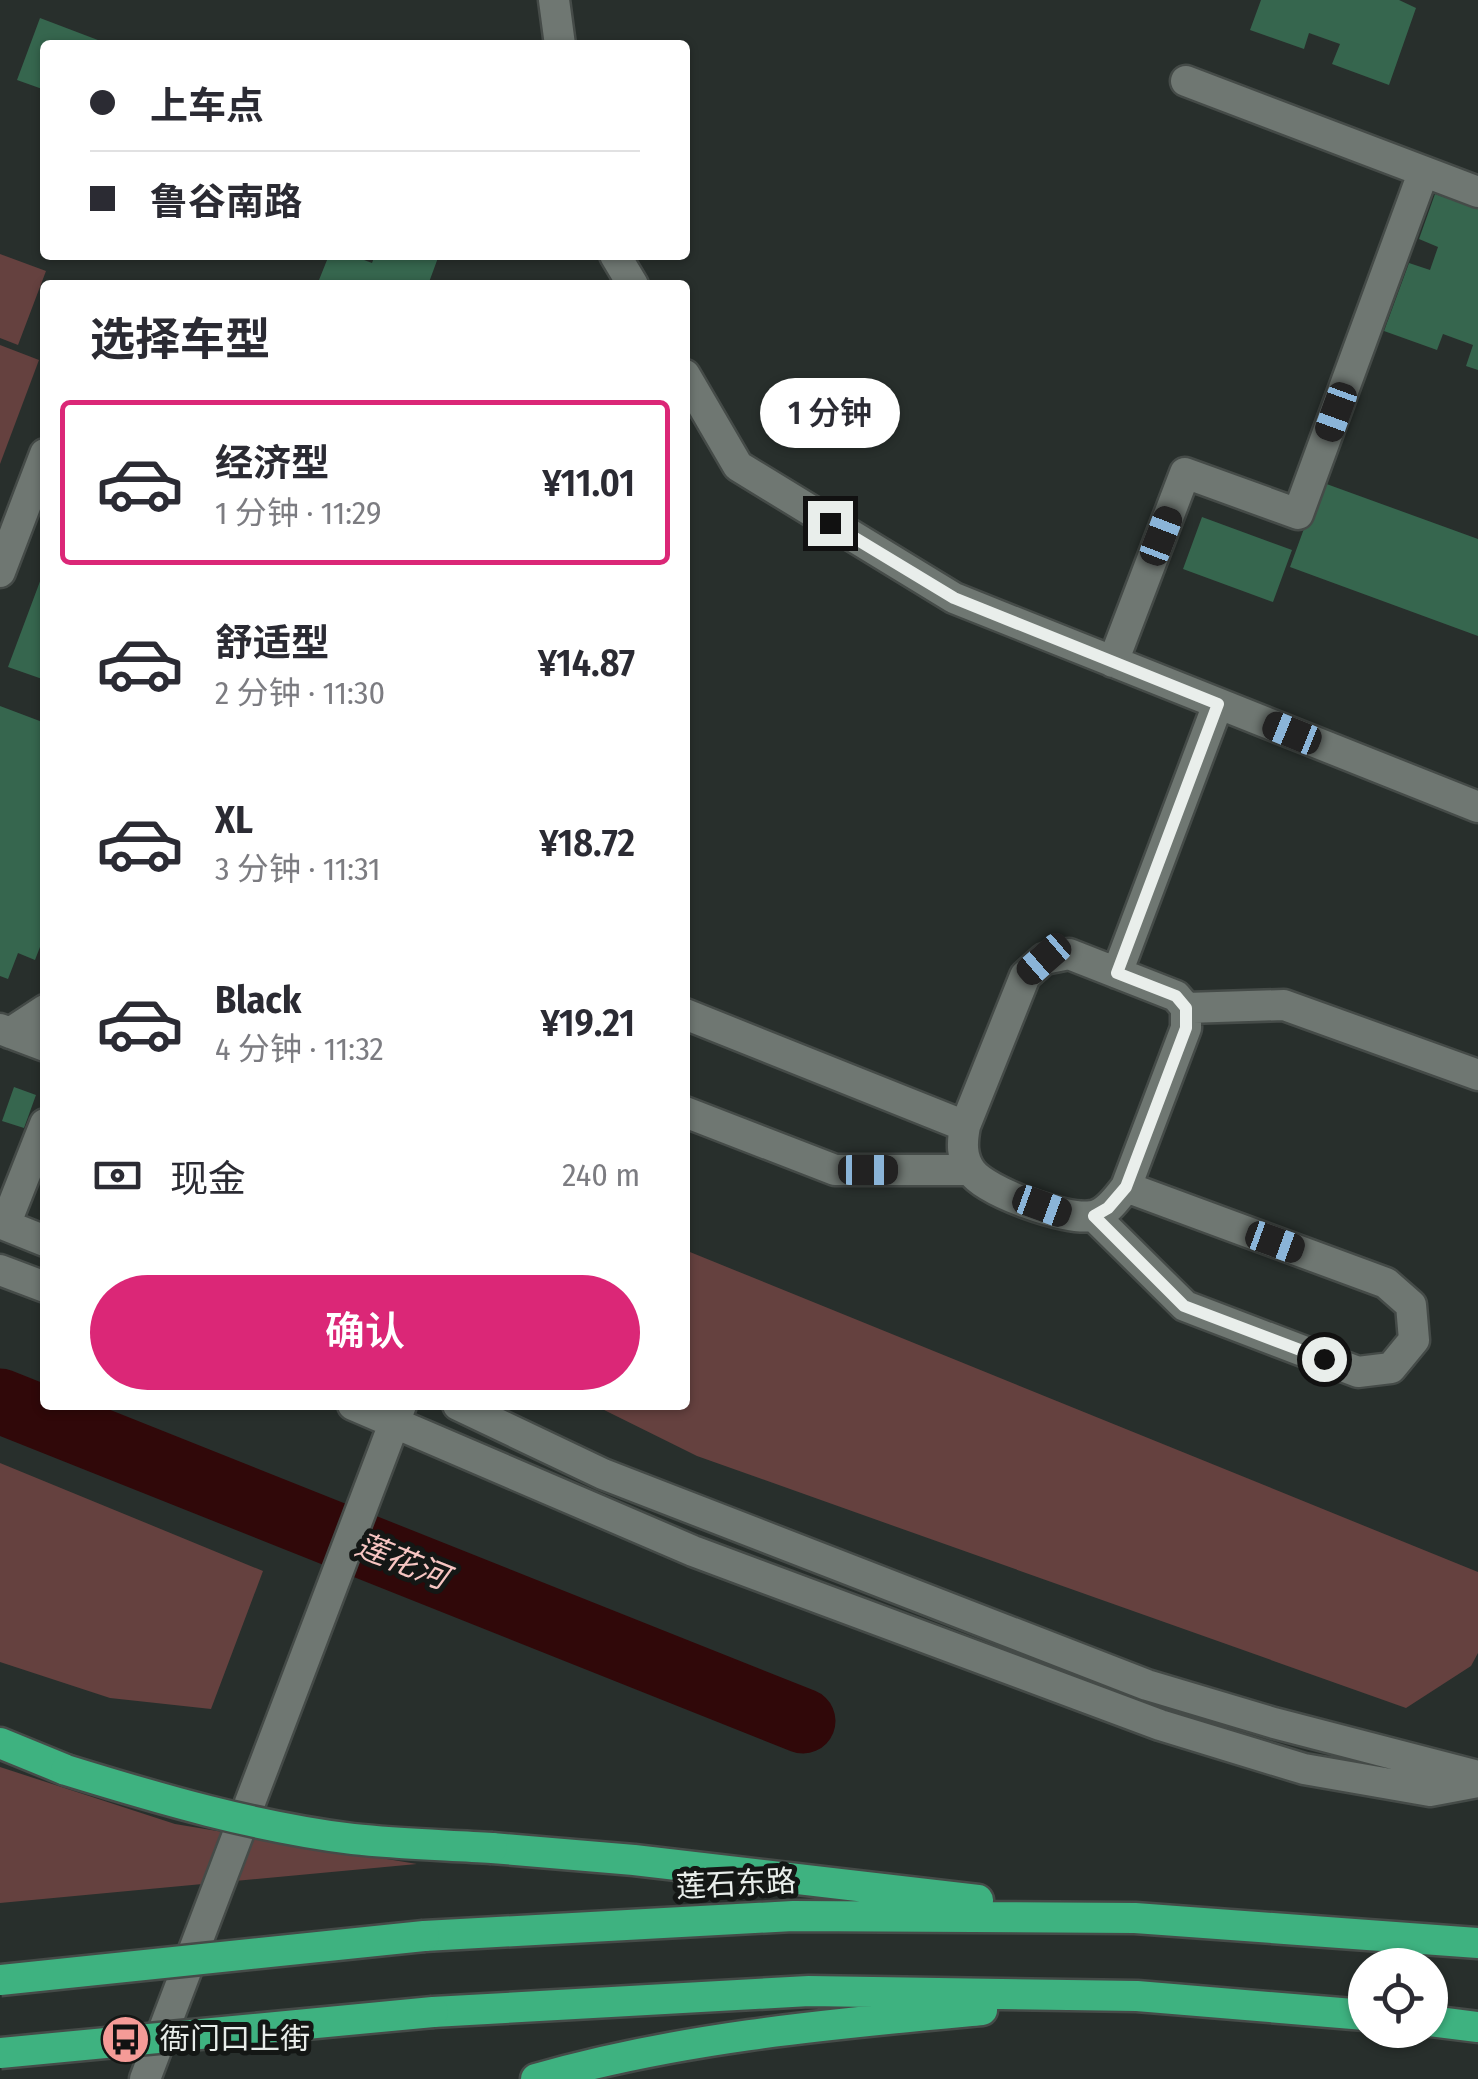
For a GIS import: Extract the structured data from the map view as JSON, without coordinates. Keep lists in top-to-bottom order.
{
  "streets": {
    "highway": ["莲石东路"]
  },
  "water": ["莲花河"],
  "places": {
    "bus stop": ["衙门口上街"]
  },
  "page": {
    "banner": ["上车点", "鲁谷南路"],
    "heading": "选择车型",
    "bubble": "1 分钟",
    "list": [
      {
        "name": "经济型",
        "note": "1 分钟 · 11:29",
        "value": "¥11.01"
      },
      {
        "name": "舒适型",
        "note": "2 分钟 · 11:30",
        "value": "¥14.87"
      },
      {
        "name": "XL",
        "note": "3 分钟 · 11:31",
        "value": "¥18.72"
      },
      {
        "name": "Black",
        "note": "4 分钟 · 11:32",
        "value": "¥19.21"
      }
    ],
    "pay": ["现金", "240 m"],
    "buttons": "确认"
  }
}
